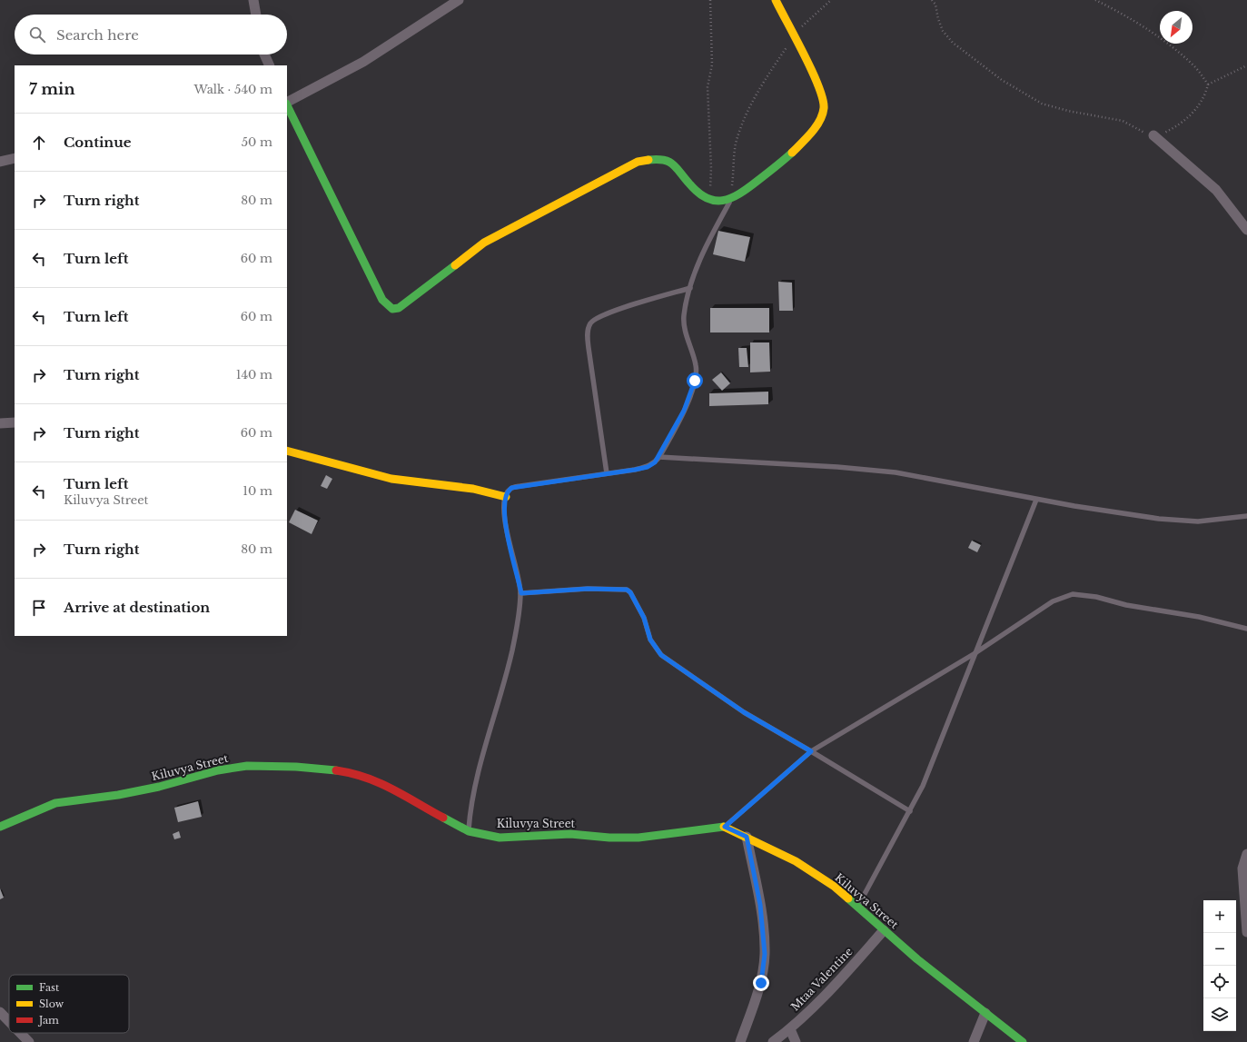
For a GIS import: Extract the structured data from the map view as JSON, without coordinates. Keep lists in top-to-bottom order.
{
  "streets": {
    "street": ["Kiluvya Street", "Mtaa Valentine"]
  },
  "crossings": [
    ["Kiluvya Street", "Mtaa Valentine"]
  ],
  "legend": ["Fast", "Slow", "Jam"],
  "north": "bottom left",
  "page": {
    "search": "Search here",
    "heading": ["7 min", "Walk · 540 m"],
    "list": [
      ["Continue", "50 m"],
      ["Turn right", "80 m"],
      ["Turn left", "60 m"],
      ["Turn left", "60 m"],
      ["Turn right", "140 m"],
      ["Turn right", "60 m"],
      ["Turn left", "Kiluvya Street", "10 m"],
      ["Turn right", "80 m"],
      "Arrive at destination"
    ],
    "map_buttons": ["+", "−"]
  }
}
